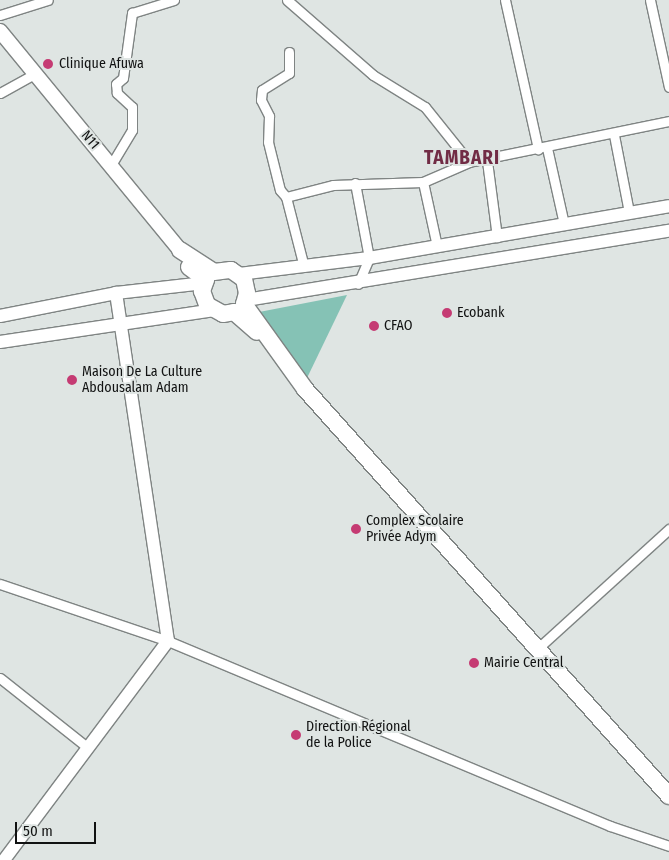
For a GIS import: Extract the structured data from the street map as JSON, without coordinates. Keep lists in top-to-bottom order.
{
  "streets": {
    "main road": ["N11"]
  },
  "districts": ["TAMBARI"],
  "places": [
    "Clinique Afuwa",
    "Ecobank",
    "CFAO",
    "Maison De La Culture Abdousalam Adam",
    "Complex Scolaire Privée Adym",
    "Mairie Central",
    "Direction Régional de la Police"
  ],
  "scale_bar": "50 m"
}
